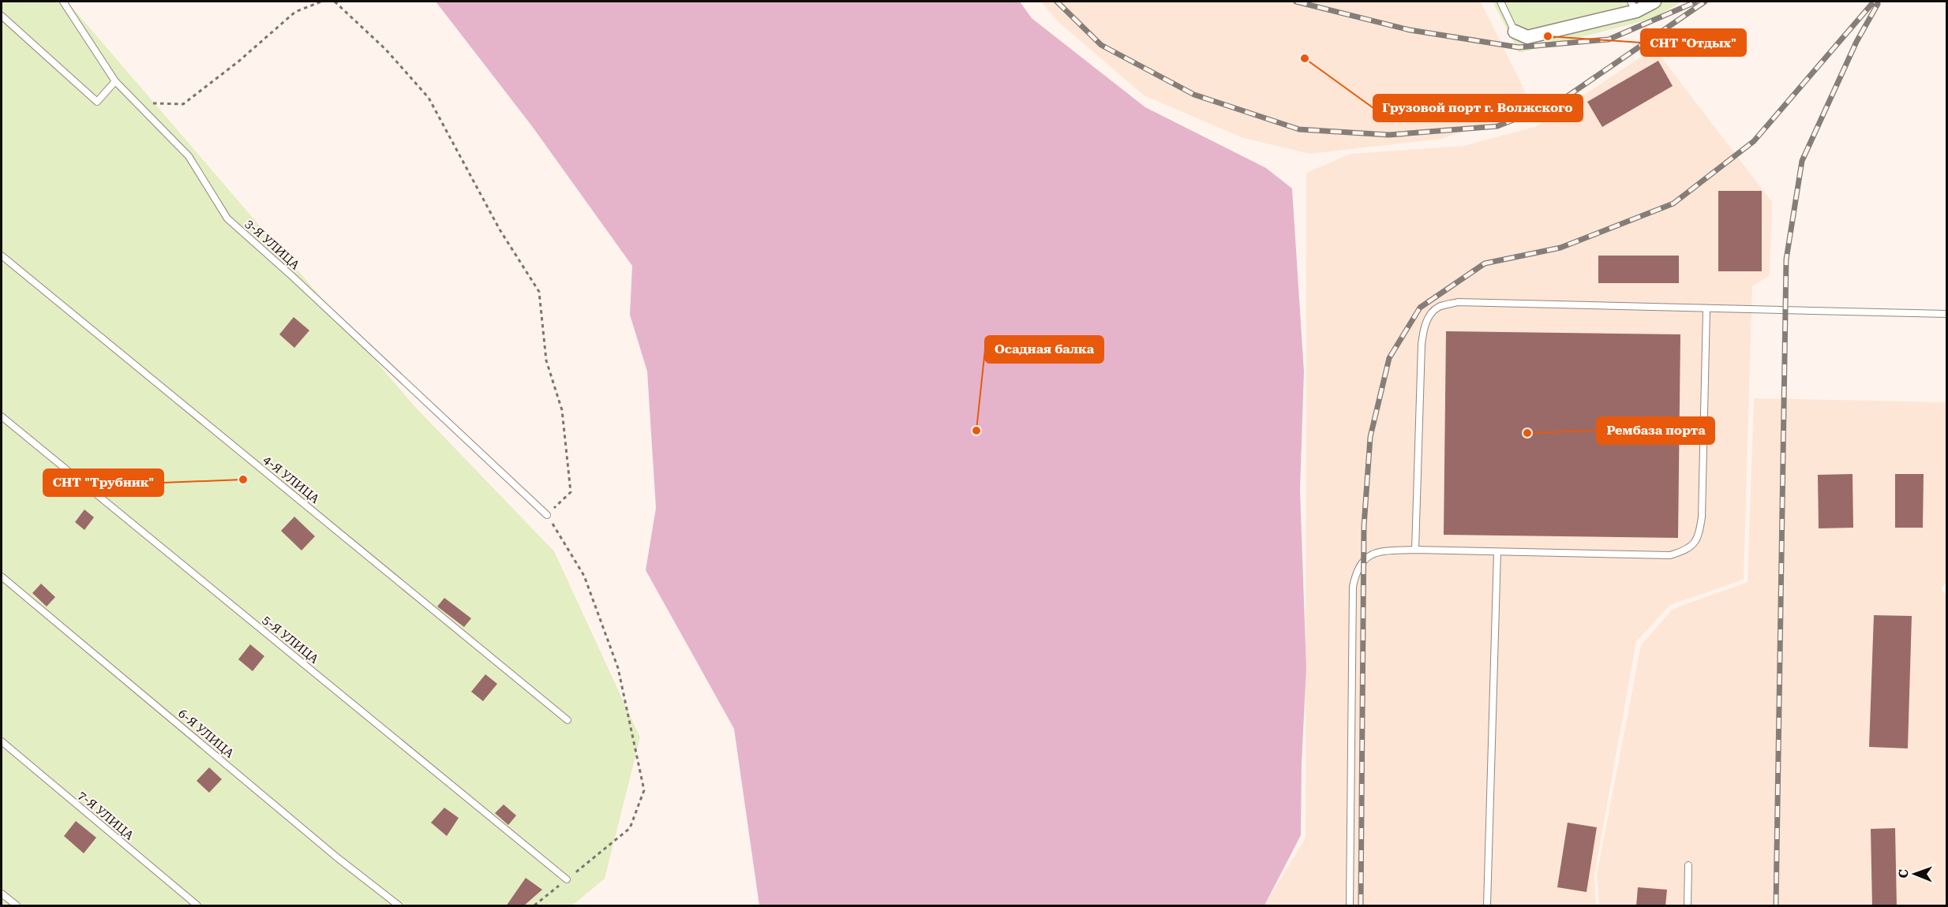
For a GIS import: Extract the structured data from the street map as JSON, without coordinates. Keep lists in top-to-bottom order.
{
  "streets": {
    "lane": [
      "3-Я УЛИЦА",
      "4-Я УЛИЦА",
      "5-Я УЛИЦА",
      "6-Я УЛИЦА",
      "7-Я УЛИЦА"
    ]
  },
  "places": [
    "СНТ \"Отдых\"",
    "Грузовой порт г. Волжского",
    "Осадная балка",
    "Рембаза порта",
    "СНТ \"Трубник\""
  ],
  "north": "left"
}
